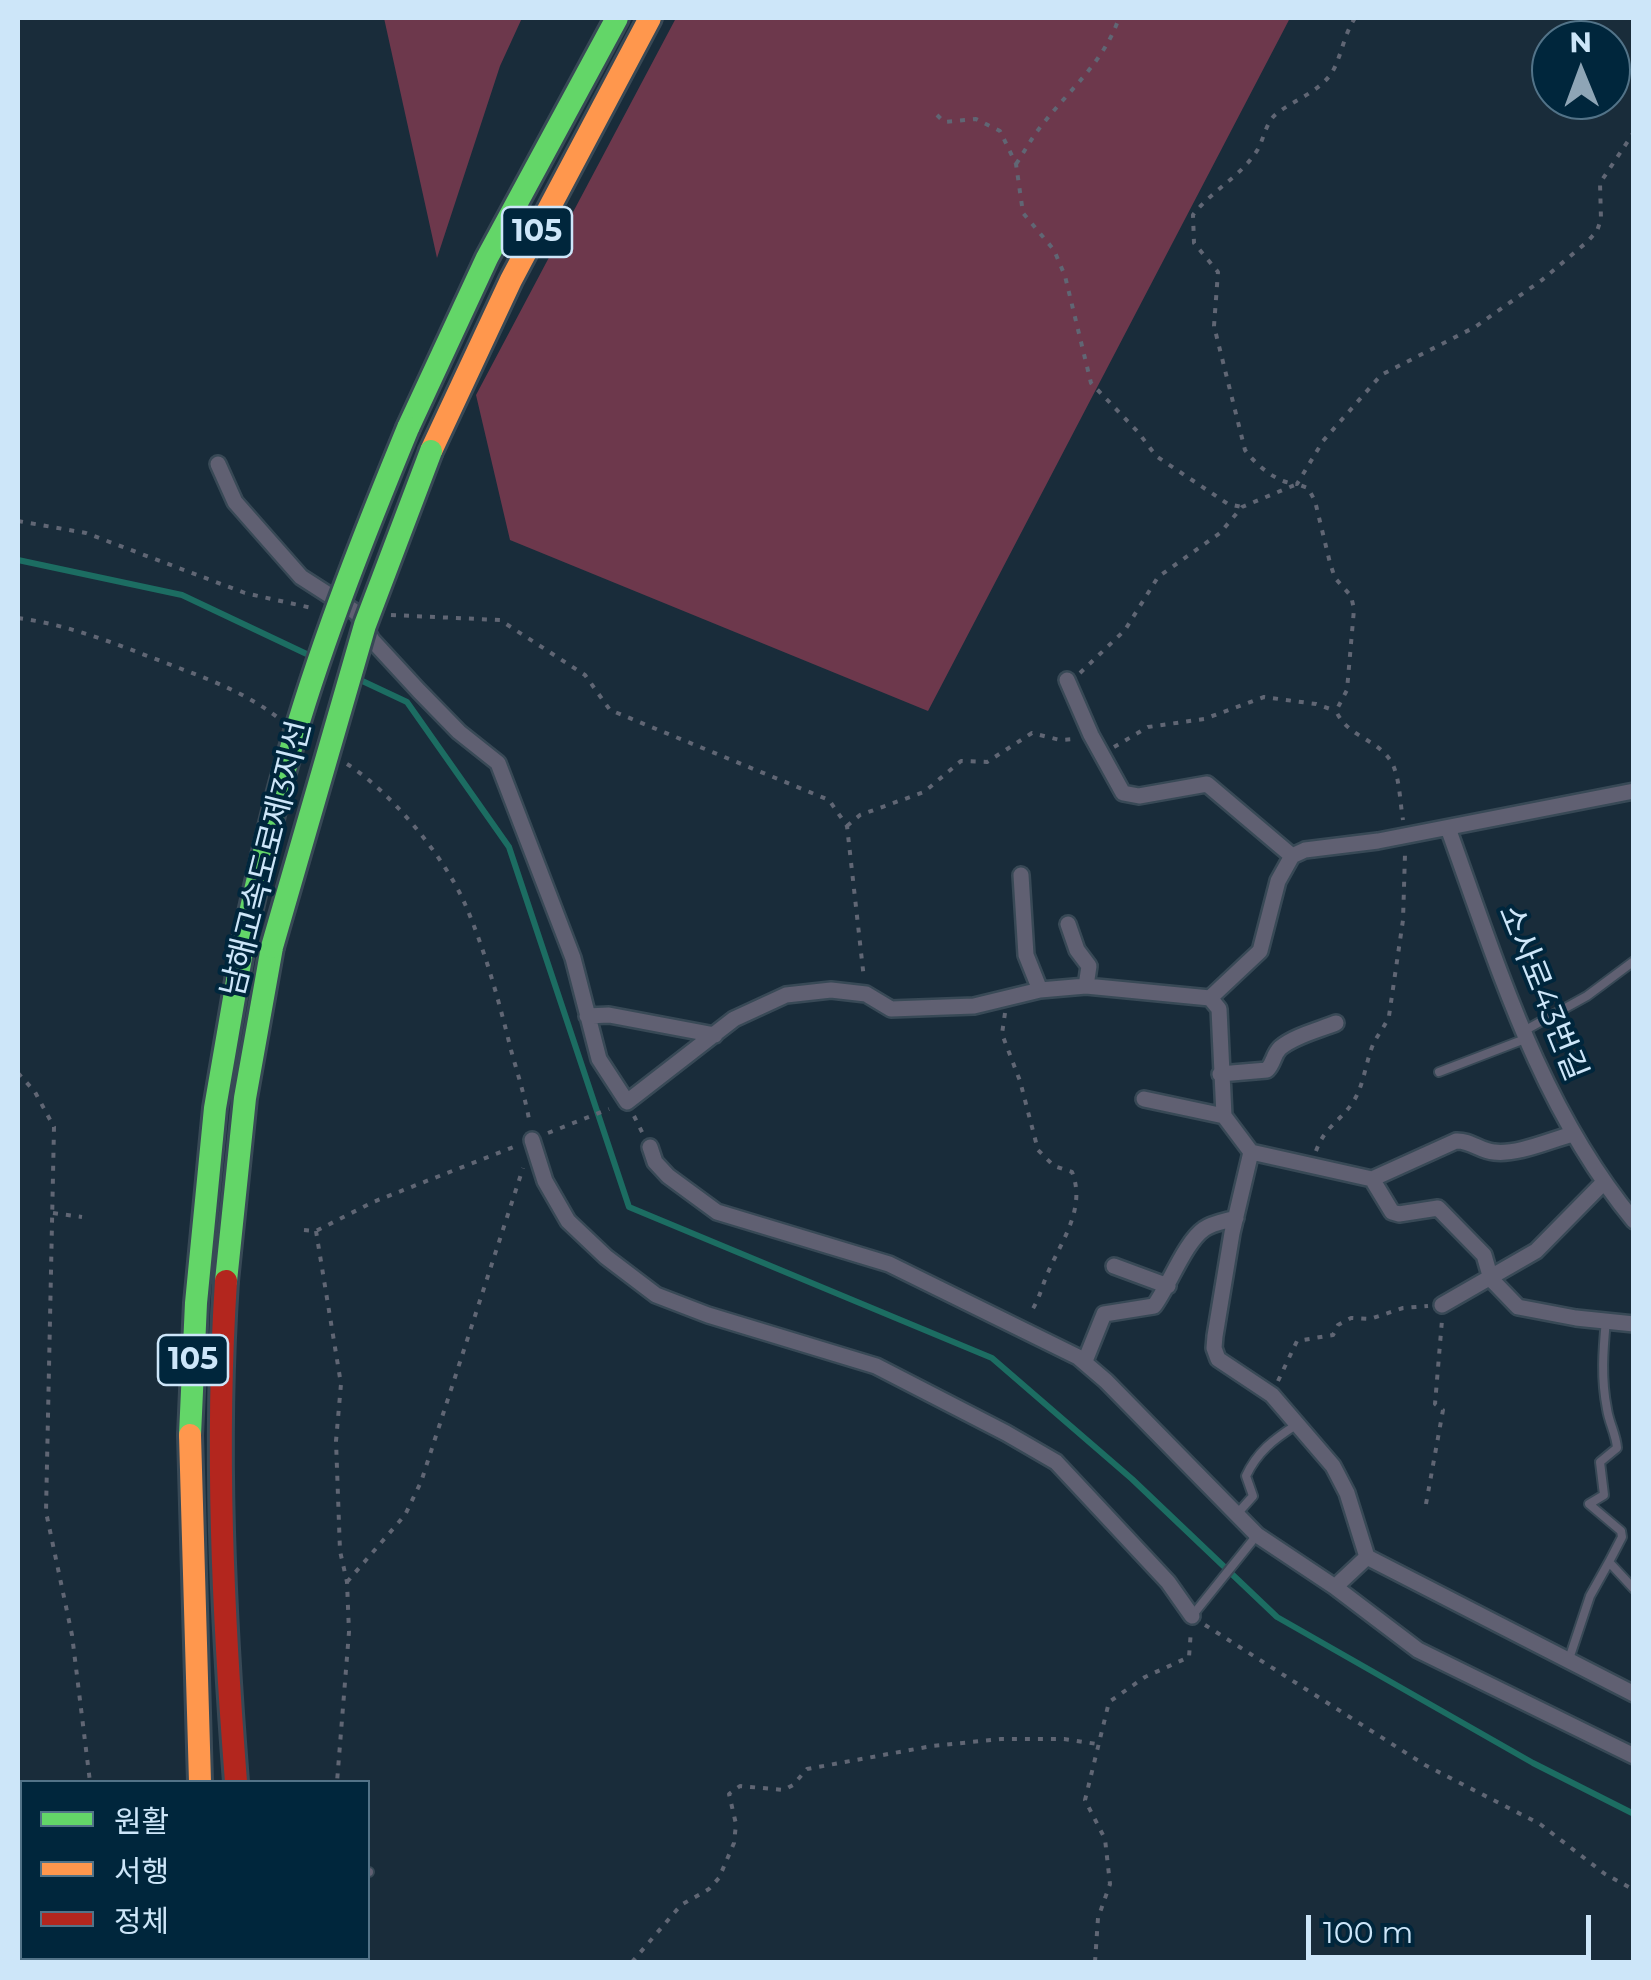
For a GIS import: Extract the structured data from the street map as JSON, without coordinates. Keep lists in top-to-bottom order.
{
  "streets": {
    "highway": ["105", "남해고속도로제3지선"],
    "street": ["소사로43번길"]
  },
  "legend": ["원활", "서행", "정체"],
  "scale_bar": "100 m",
  "north": "top"
}
